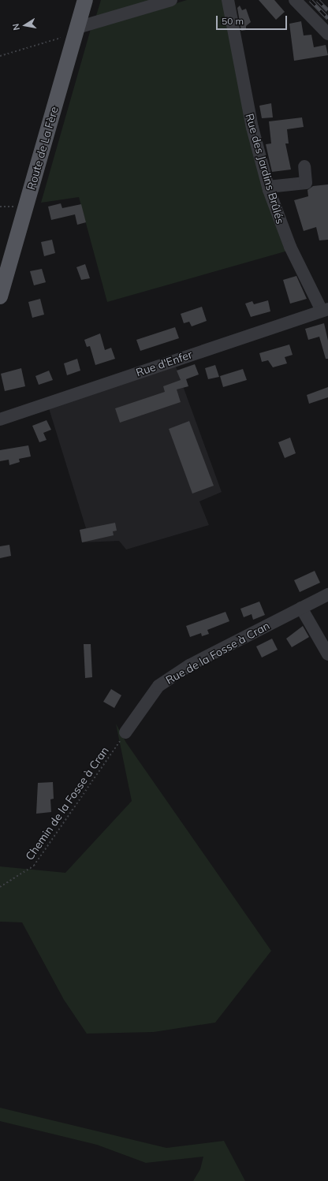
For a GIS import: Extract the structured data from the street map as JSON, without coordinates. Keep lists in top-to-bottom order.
{
  "streets": {
    "main road": ["Route de La Fère"],
    "street": ["Rue des Jardins Brûlés", "Rue d'Enfer", "Rue de la Fosse à Cran"],
    "path": ["Chemin de la Fosse à Cran"]
  },
  "crossings": [
    ["Rue des Jardins Brûlés", "Rue d'Enfer"],
    ["Rue de la Fosse à Cran", "Chemin de la Fosse à Cran"]
  ],
  "scale_bar": "50 m",
  "north": "left"
}
